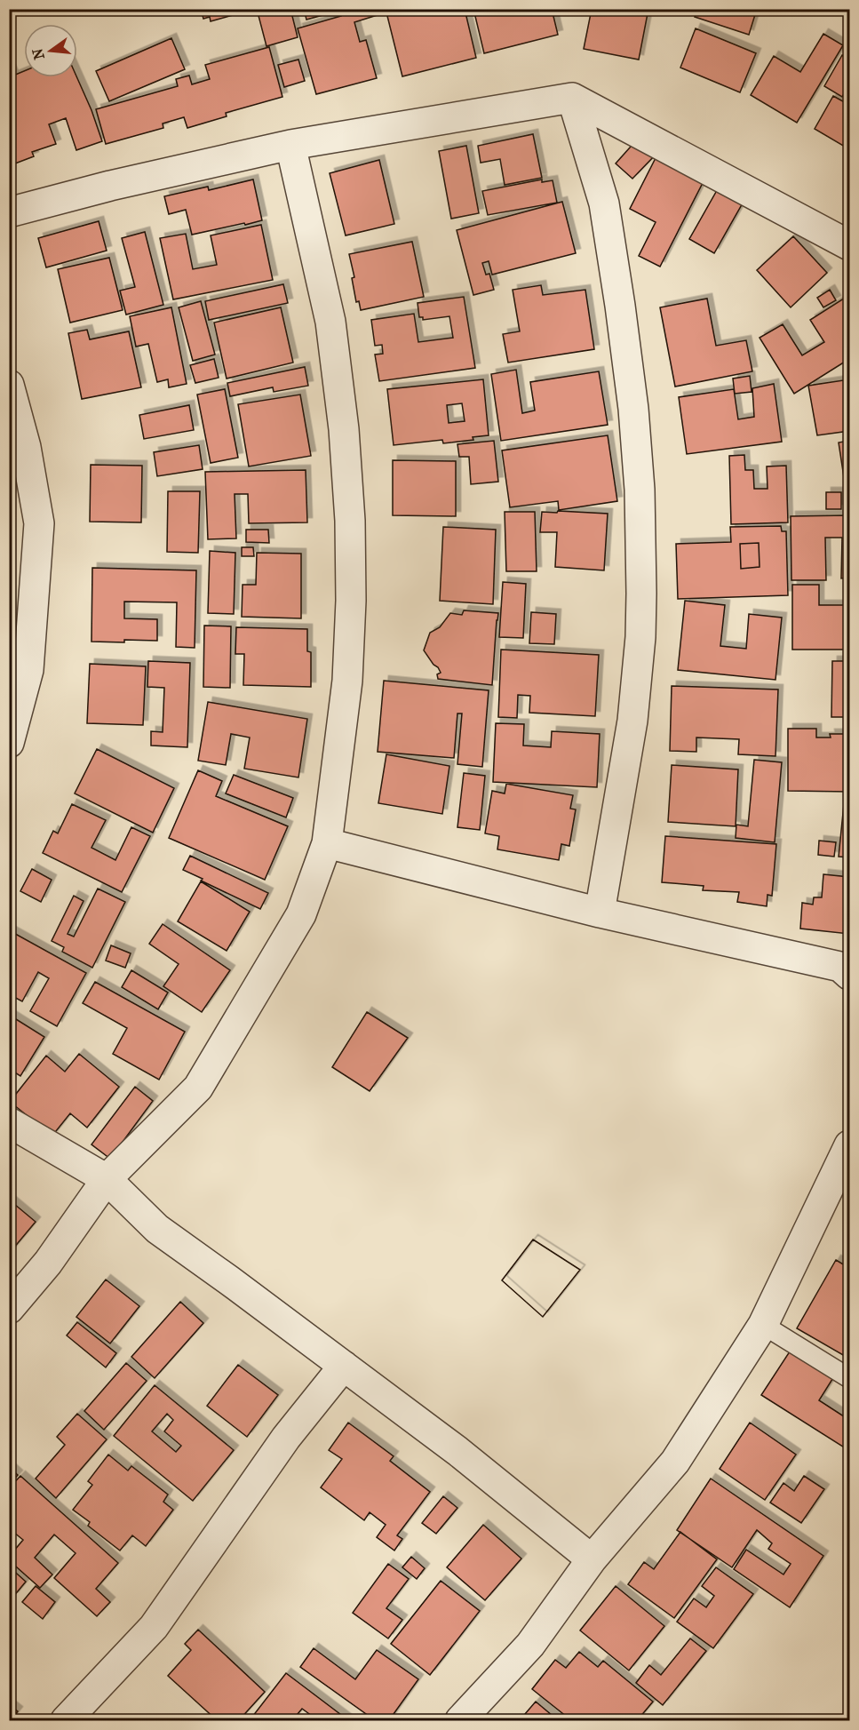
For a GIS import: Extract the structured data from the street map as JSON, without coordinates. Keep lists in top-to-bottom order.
{
  "north": "left"
}
